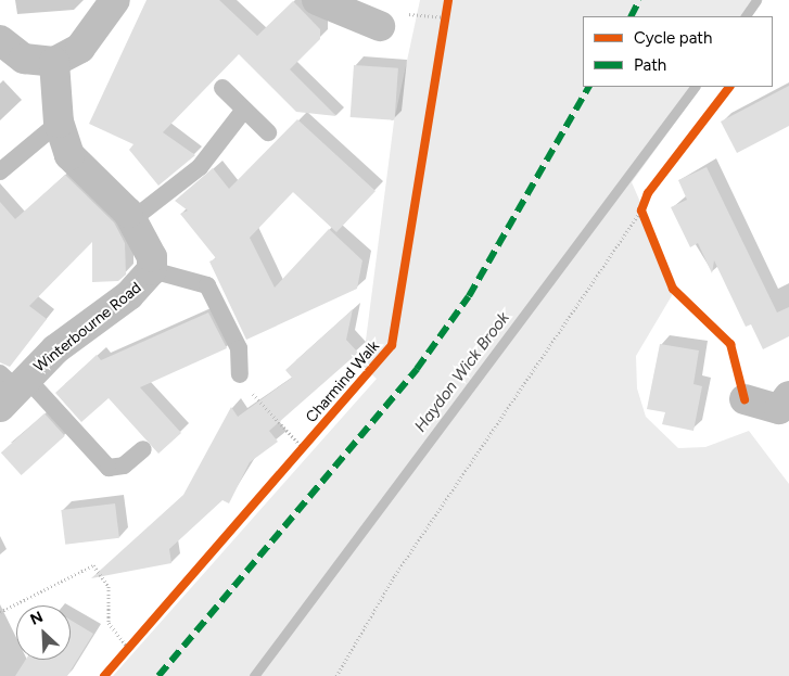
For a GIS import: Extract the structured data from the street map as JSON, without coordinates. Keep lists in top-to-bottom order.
{
  "streets": {
    "street": ["Winterbourne Road"],
    "cycle path": ["Charmind Walk"]
  },
  "water": ["Haydon Wick Brook"],
  "legend": ["Cycle path", "Path"],
  "north": "top left"
}
